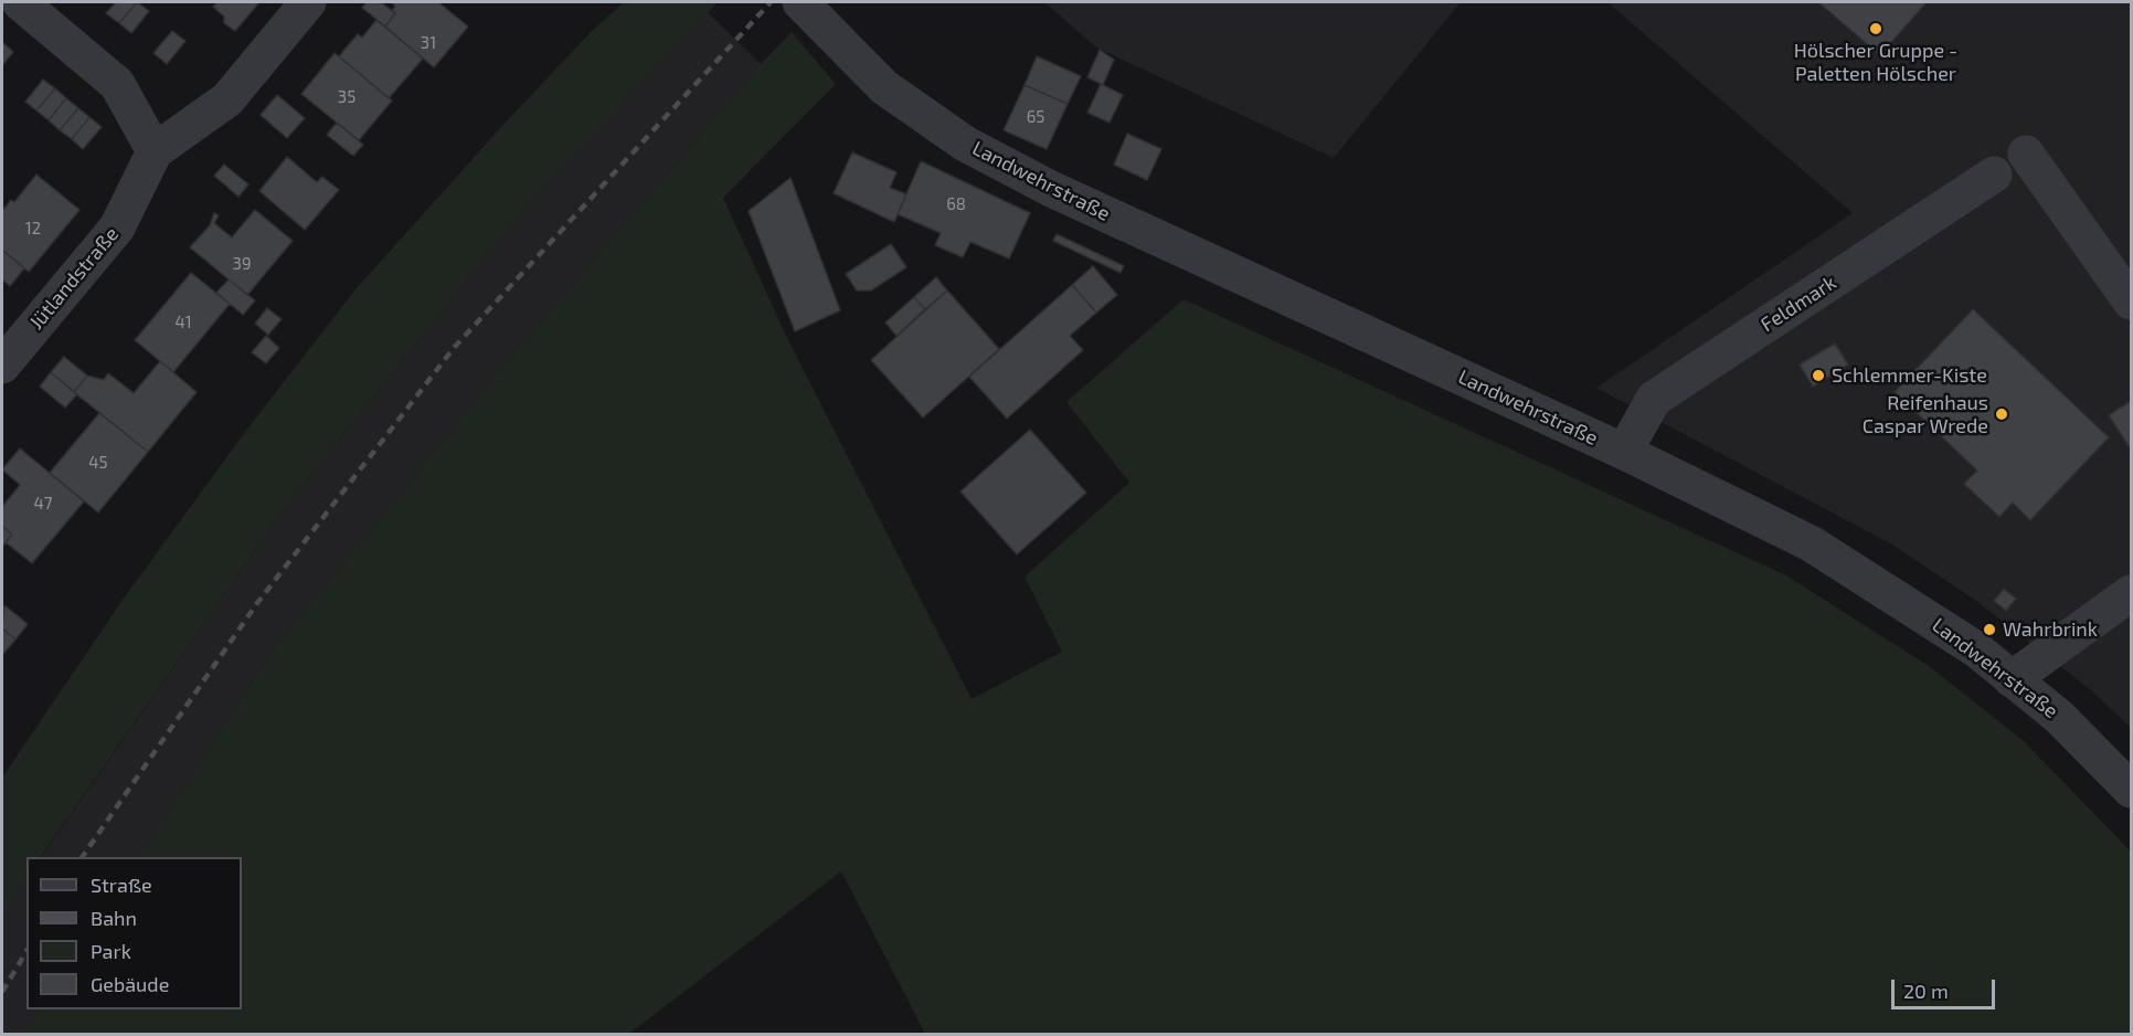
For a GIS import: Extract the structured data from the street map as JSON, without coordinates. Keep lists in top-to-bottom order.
{
  "streets": {
    "street": ["Landwehrstraße", "Jütlandstraße", "Feldmark"]
  },
  "crossings": [
    ["Landwehrstraße", "Feldmark"]
  ],
  "places": [
    "Hölscher Gruppe - Paletten Hölscher",
    "Schlemmer-Kiste",
    "Reifenhaus Caspar Wrede",
    "Wahrbrink"
  ],
  "house_numbers": [
    "31",
    "35",
    "65",
    "68",
    "12",
    "39",
    "41",
    "45",
    "47"
  ],
  "legend": [
    "Straße",
    "Bahn",
    "Park",
    "Gebäude"
  ],
  "scale_bar": "20 m"
}
